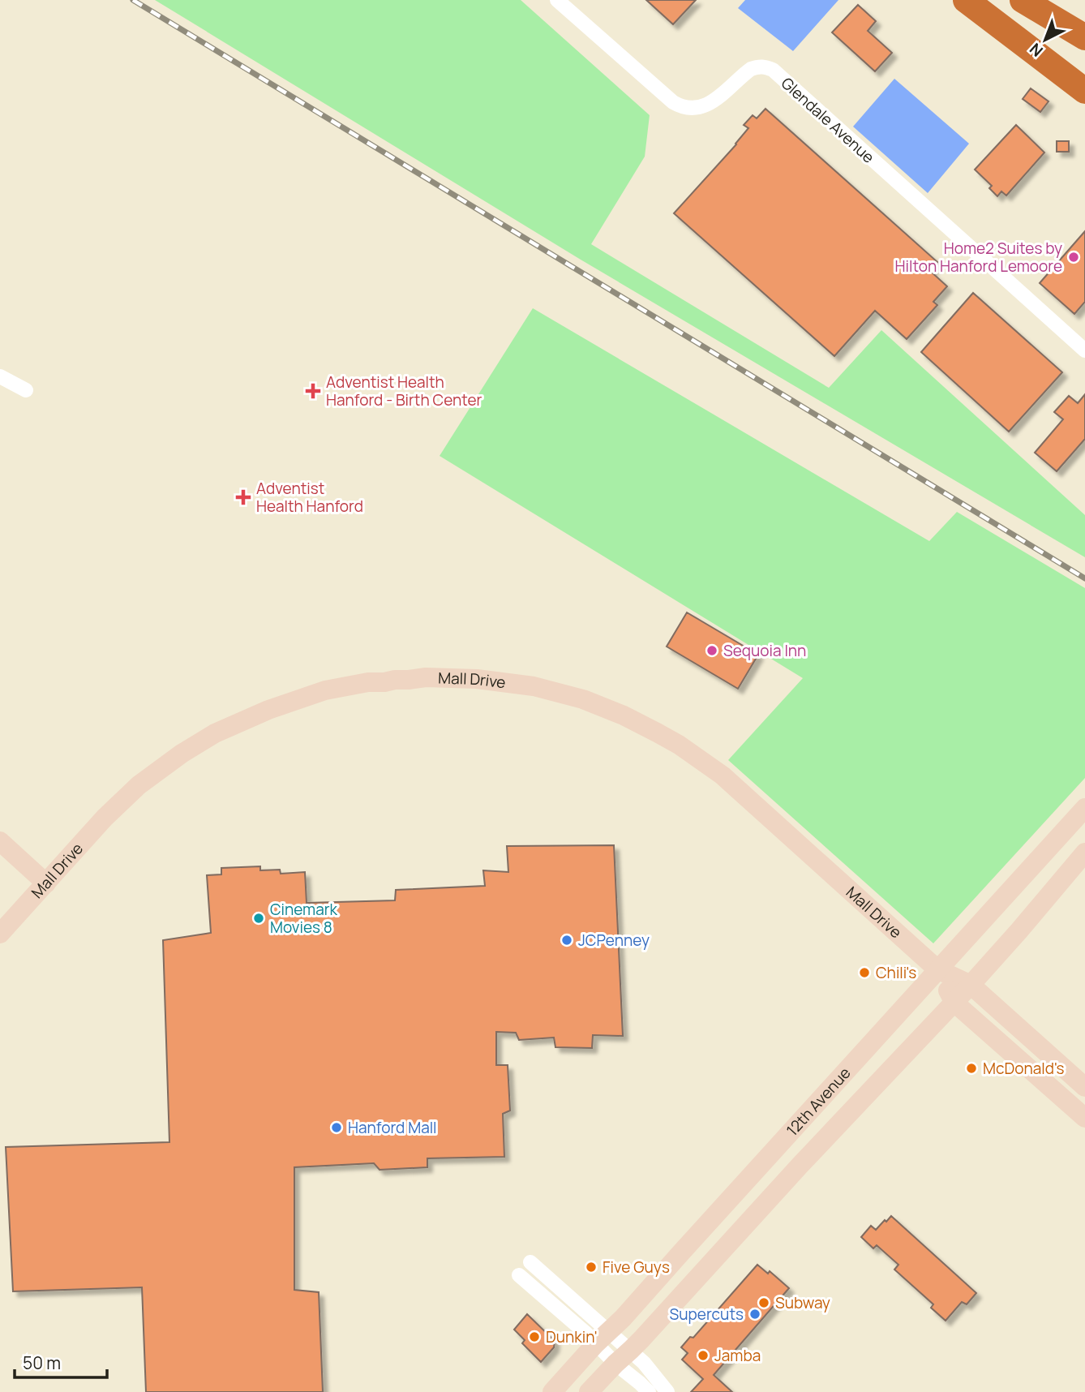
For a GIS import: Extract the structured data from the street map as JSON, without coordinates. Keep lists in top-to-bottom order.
{
  "streets": {
    "street": ["Glendale Avenue", "Mall Drive", "12th Avenue"]
  },
  "crossings": [
    ["Mall Drive", "12th Avenue"]
  ],
  "places": {
    "other": [
      "Home2 Suites by Hilton Hanford Lemoore",
      "Sequoia Inn",
      "Cinemark Movies 8",
      "JCPenney",
      "Chili's",
      "McDonald's",
      "Hanford Mall",
      "Five Guys",
      "Subway",
      "Supercuts",
      "Dunkin'",
      "Jamba"
    ],
    "health": ["Adventist Health Hanford - Birth Center", "Adventist Health Hanford"]
  },
  "scale_bar": "50 m",
  "north": "bottom left"
}
